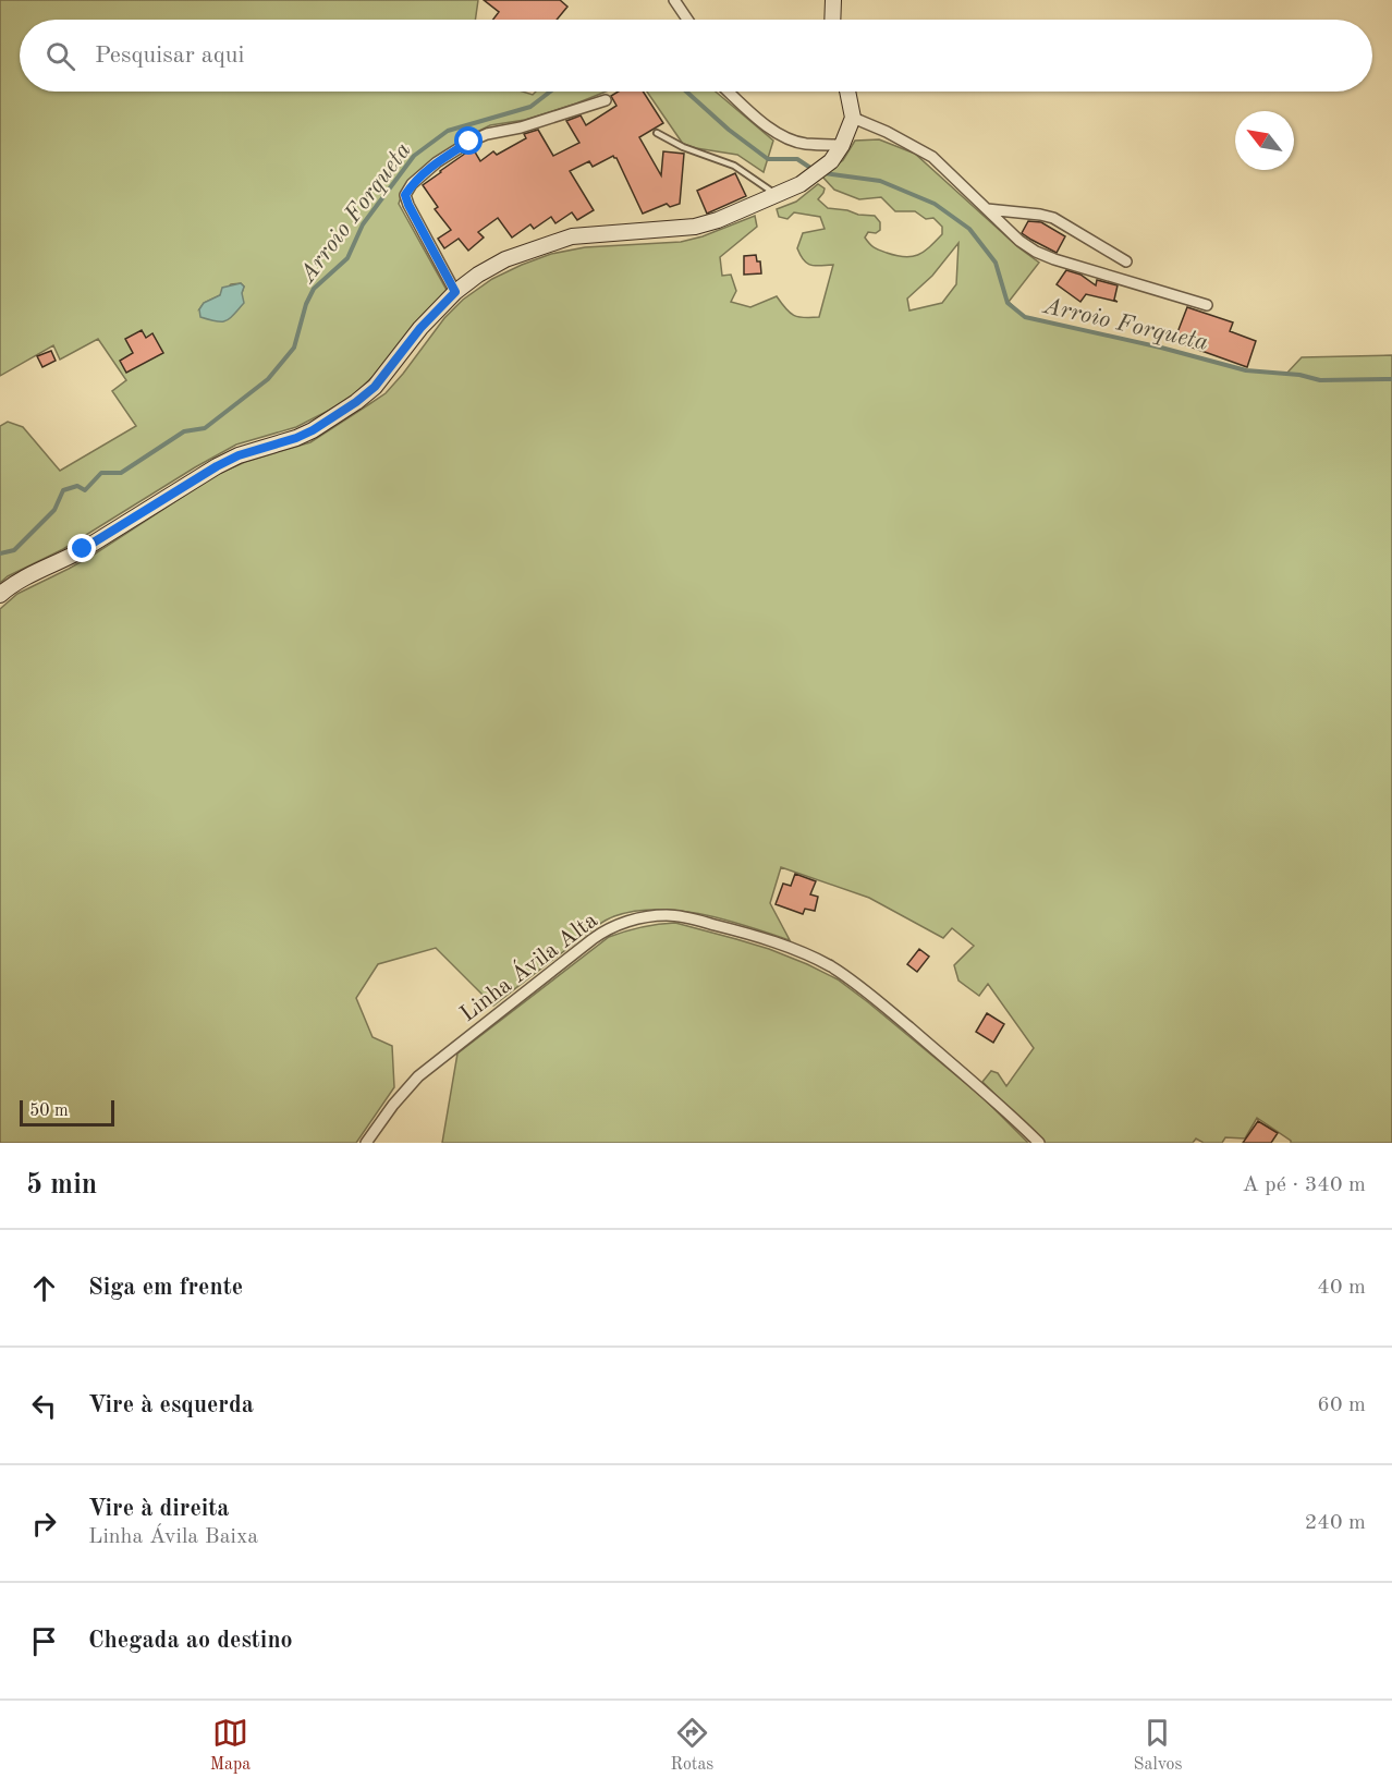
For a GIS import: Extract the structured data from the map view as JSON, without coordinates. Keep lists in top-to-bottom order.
{
  "streets": {
    "street": ["Linha Ávila Alta"]
  },
  "water": ["Arroio Forqueta"],
  "scale_bar": "50 m",
  "north": "top left",
  "page": {
    "search": "Pesquisar aqui",
    "scale": "50 m",
    "heading": ["5 min", "A pé · 340 m"],
    "list": [
      ["Siga em frente", "40 m"],
      ["Vire à esquerda", "60 m"],
      ["Vire à direita", "Linha Ávila Baixa", "240 m"],
      "Chegada ao destino"
    ],
    "nav": ["Mapa", "Rotas", "Salvos"]
  }
}
